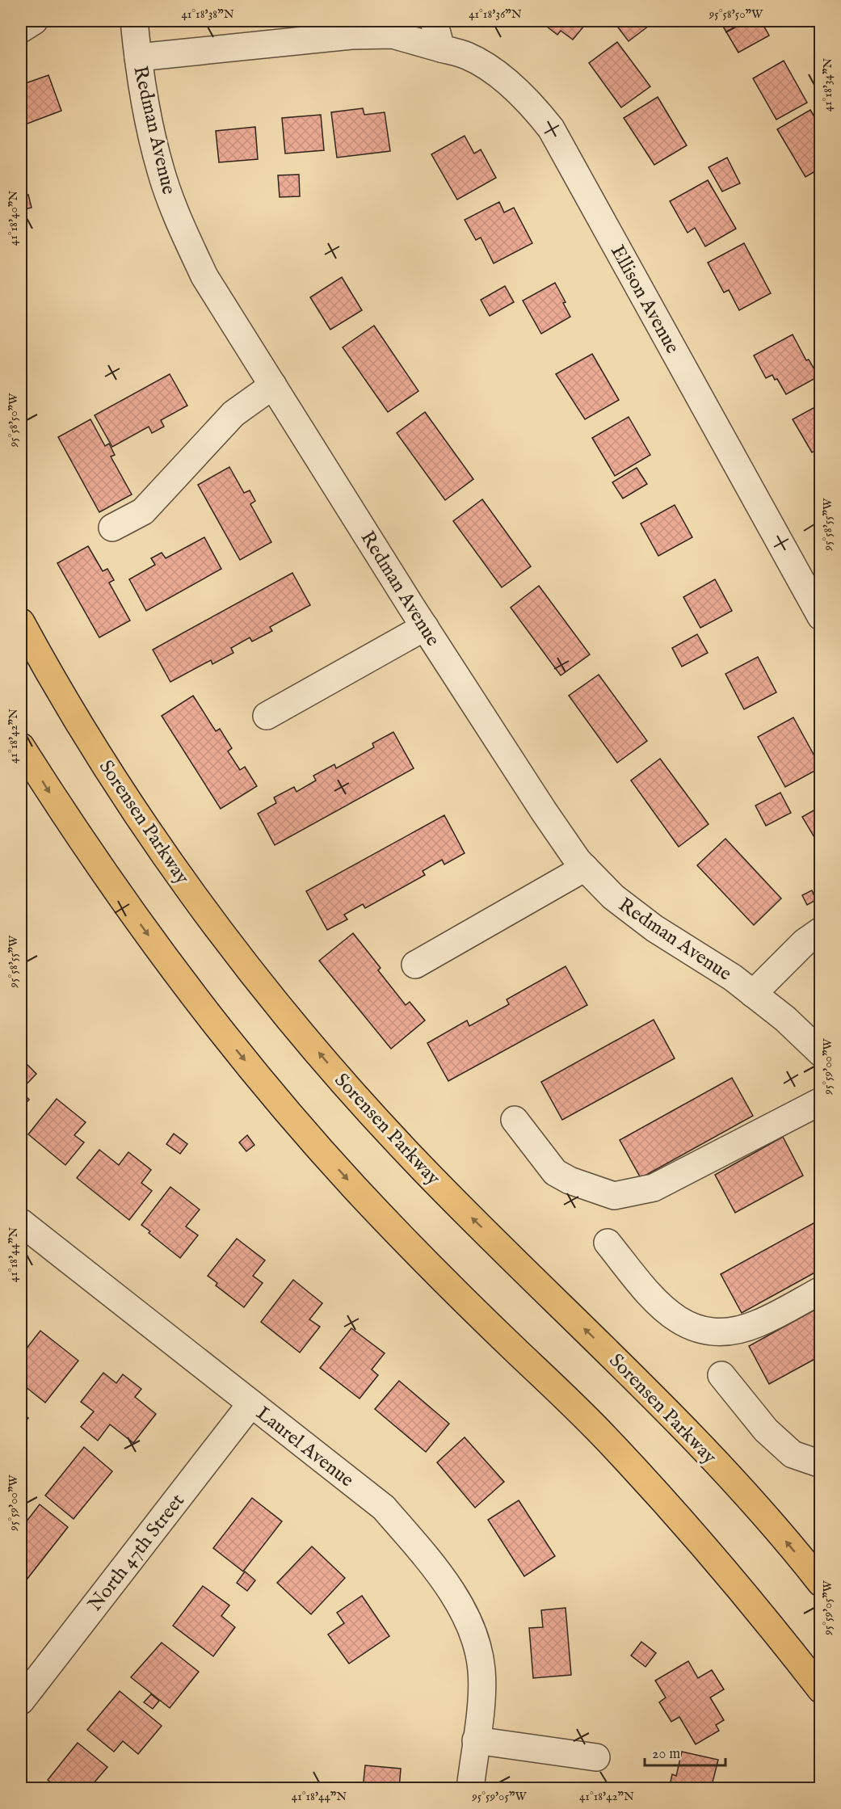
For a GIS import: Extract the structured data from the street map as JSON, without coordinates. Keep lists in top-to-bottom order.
{
  "streets": {
    "main road": ["Sorensen Parkway"],
    "street": [
      "Redman Avenue",
      "Ellison Avenue",
      "Laurel Avenue",
      "North 47th Street"
    ]
  },
  "crossings": [
    ["Redman Avenue", "Ellison Avenue"],
    ["Laurel Avenue", "North 47th Street"]
  ],
  "scale_bar": "20 m",
  "coordinates": [
    "41°18'38\"N",
    "41°18'36\"N",
    "95°58'50\"W",
    "41°18'34\"N",
    "41°18'40\"N",
    "95°58'55\"W",
    "41°18'42\"N",
    "95°59'00\"W",
    "41°18'44\"N",
    "95°59'05\"W"
  ]
}
